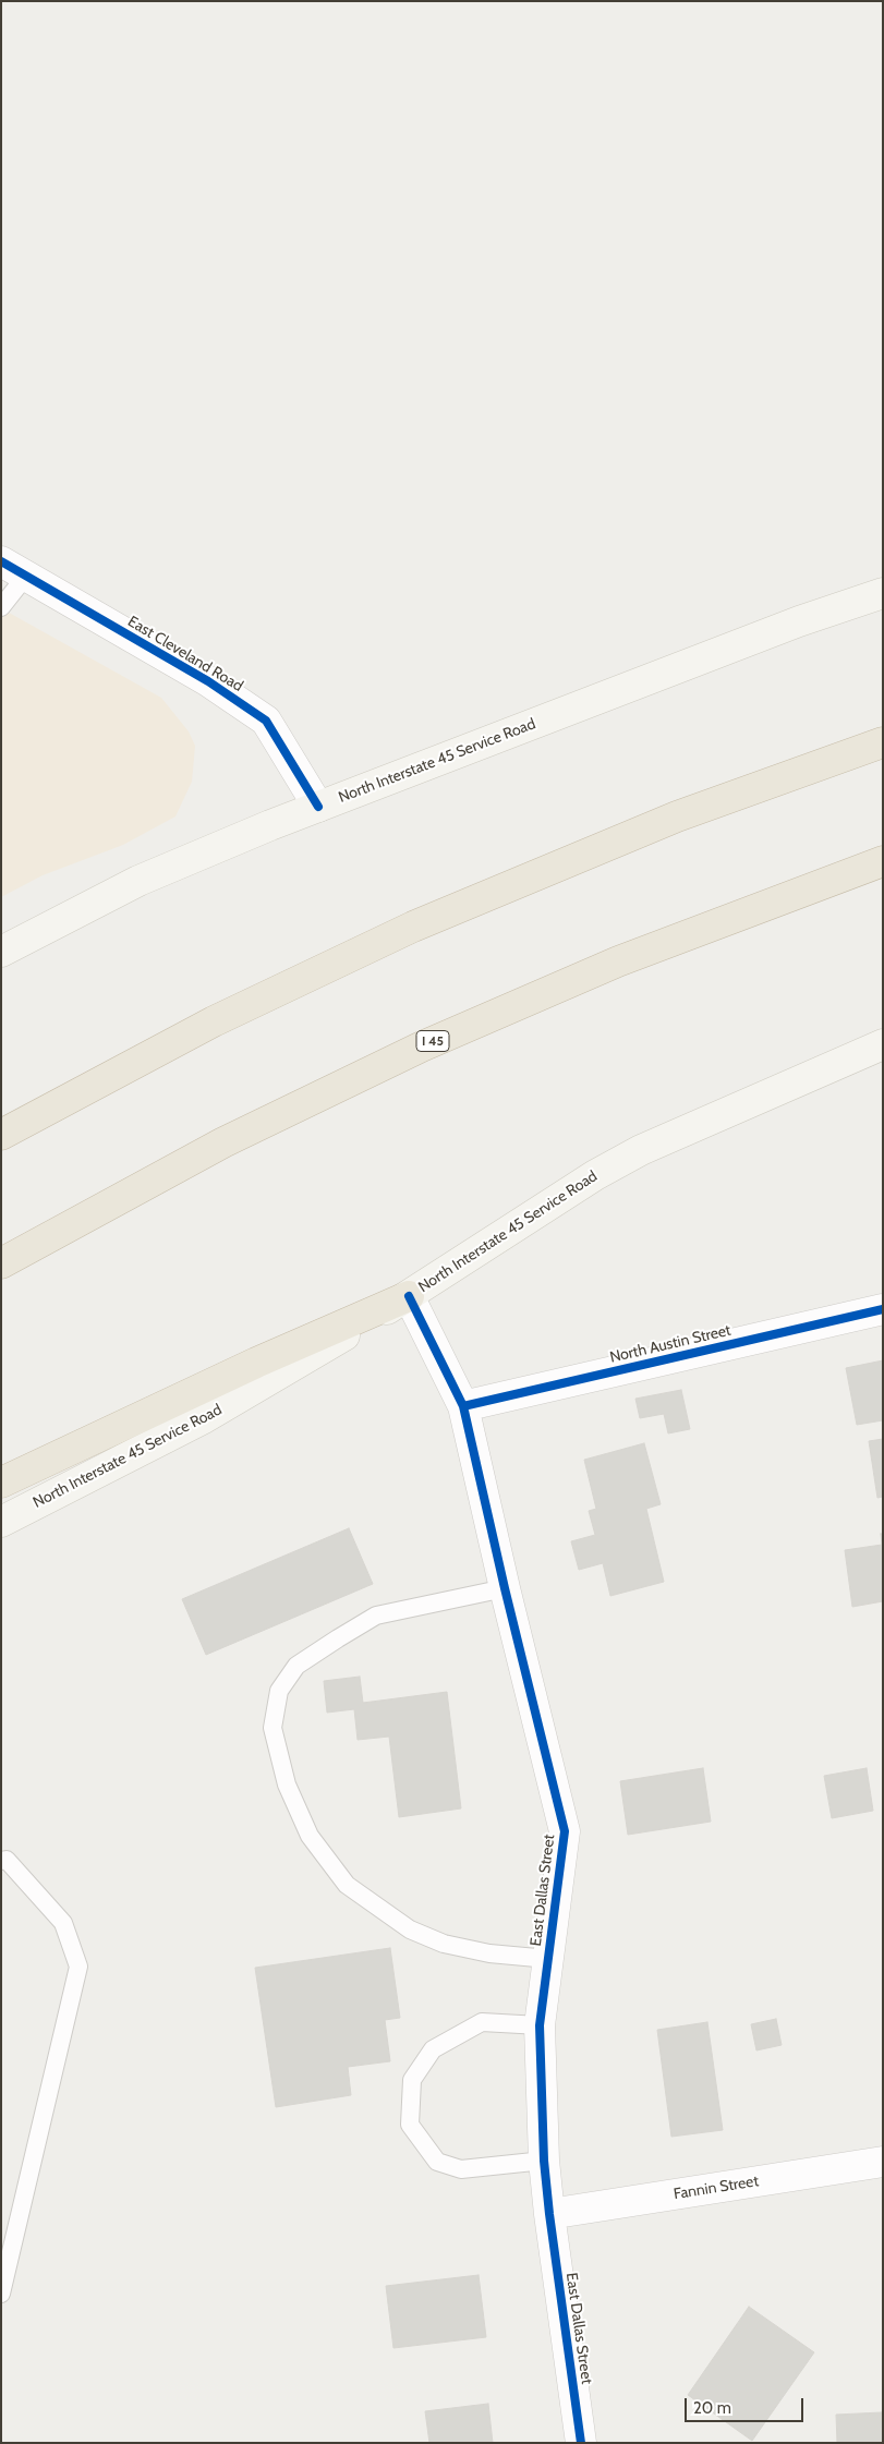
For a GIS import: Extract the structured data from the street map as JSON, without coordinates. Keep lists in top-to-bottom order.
{
  "streets": {
    "highway": ["I 45"],
    "main road": ["North Interstate 45 Service Road"],
    "street": [
      "East Cleveland Road",
      "North Austin Street",
      "East Dallas Street",
      "Fannin Street"
    ]
  },
  "crossings": [
    ["East Cleveland Road", "North Interstate 45 Service Road"],
    ["North Interstate 45 Service Road", "East Dallas Street"],
    ["North Austin Street", "East Dallas Street"],
    ["East Dallas Street", "Fannin Street"]
  ],
  "scale_bar": "20 m"
}
